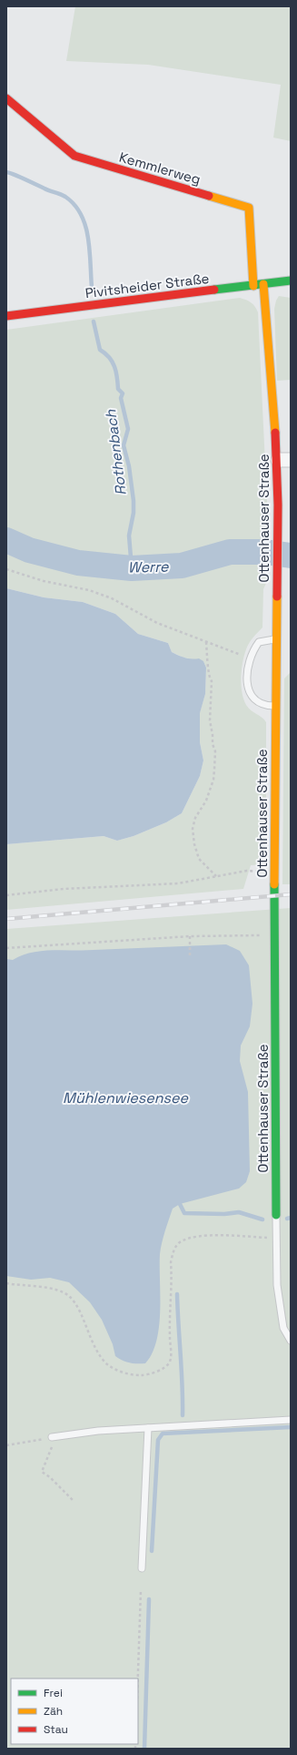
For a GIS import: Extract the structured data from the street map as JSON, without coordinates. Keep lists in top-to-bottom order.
{
  "streets": {
    "street": ["Kemmlerweg", "Pivitsheider Straße", "Ottenhauser Straße"]
  },
  "crossings": [
    ["Kemmlerweg", "Pivitsheider Straße"],
    ["Pivitsheider Straße", "Ottenhauser Straße"]
  ],
  "water": ["Rothenbach", "Werre", "Mühlenwiesensee"],
  "legend": ["Frei", "Zäh", "Stau"]
}
